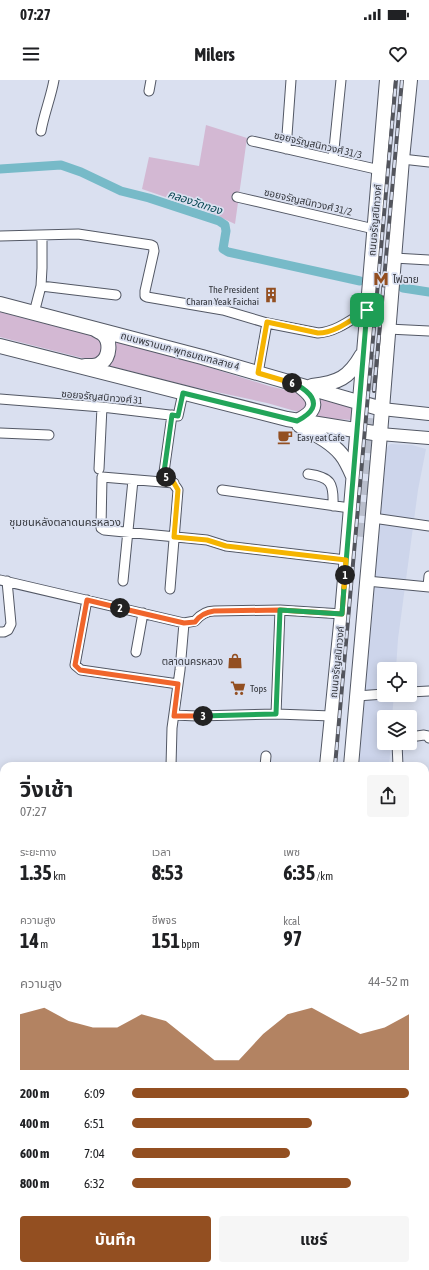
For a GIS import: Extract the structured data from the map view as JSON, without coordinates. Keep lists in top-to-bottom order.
{
  "streets": {
    "main road": ["ถนนจรัญสนิทวงศ์", "ถนนพรานนก-พุทธมณฑลสาย 4"],
    "street": ["ซอยจรัญสนิทวงศ์ 31/3", "ซอยจรัญสนิทวงศ์ 31/2", "ซอยจรัญสนิทวงศ์ 31"]
  },
  "crossings": [
    ["ซอยจรัญสนิทวงศ์ 31/3", "ถนนจรัญสนิทวงศ์"],
    ["ซอยจรัญสนิทวงศ์ 31/2", "ถนนจรัญสนิทวงศ์"],
    ["ถนนจรัญสนิทวงศ์", "ถนนพรานนก-พุทธมณฑลสาย 4"]
  ],
  "districts": ["ชุมชนหลังตลาดนครหลวง"],
  "water": ["คลองวัดทอง"],
  "places": {
    "metro station": ["ไฟฉาย"],
    "building": ["The President Charan Yeak Faichai"],
    "cafe": ["Easy eat Cafe"],
    "shop": ["ตลาดนครหลวง"],
    "supermarket": ["Tops"]
  },
  "page": {
    "status": "07:27",
    "header": "Milers",
    "pins": [
      "6",
      "5",
      "1",
      "2",
      "3"
    ],
    "heading": ["วิ่งเช้า", "07:27"],
    "stats": [
      ["ระยะทาง", "1.35 km"],
      ["เวลา", "8:53"],
      ["เพซ", "6:35 /km"],
      ["ความสูง", "14 m"],
      ["ชีพจร", "151 bpm"],
      ["kcal", "97"]
    ],
    "chart": ["ความสูง", "44–52 m"],
    "list": [
      {
        "name": "200 m",
        "note": "6:09"
      },
      {
        "name": "400 m",
        "note": "6:51"
      },
      {
        "name": "600 m",
        "note": "7:04"
      },
      {
        "name": "800 m",
        "note": "6:32"
      }
    ],
    "buttons": ["บันทึก", "แชร์"]
  }
}
